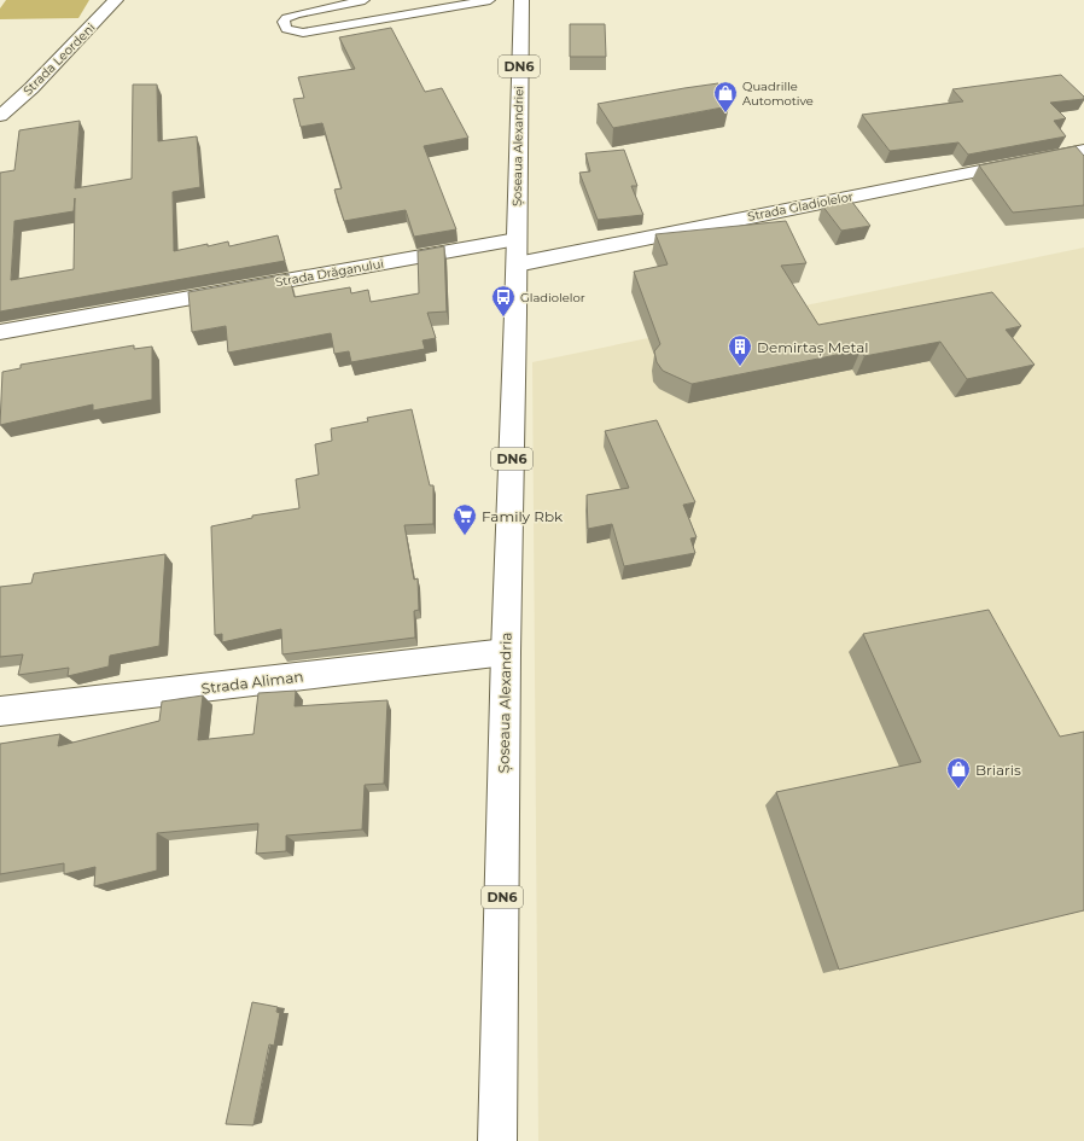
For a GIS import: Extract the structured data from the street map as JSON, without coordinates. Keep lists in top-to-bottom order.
{
  "streets": {
    "street": [
      "Strada Leordeni",
      "DN6",
      "Șoseaua Alexandriei",
      "Strada Gladiolelor",
      "Strada Drăganului",
      "Strada Aliman",
      "Șoseaua Alexandria"
    ]
  },
  "crossings": [
    ["Șoseaua Alexandriei", "Strada Gladiolelor"],
    ["Șoseaua Alexandriei", "Strada Drăganului"],
    ["Șoseaua Alexandriei", "Șoseaua Alexandria"],
    ["Strada Gladiolelor", "Șoseaua Alexandria"],
    ["Strada Aliman", "Șoseaua Alexandria"]
  ],
  "places": {
    "shop": ["Quadrille Automotive", "Briaris"],
    "bus stop": ["Gladiolelor"],
    "building": ["Demirtaș Metal"],
    "supermarket": ["Family Rbk"]
  }
}
